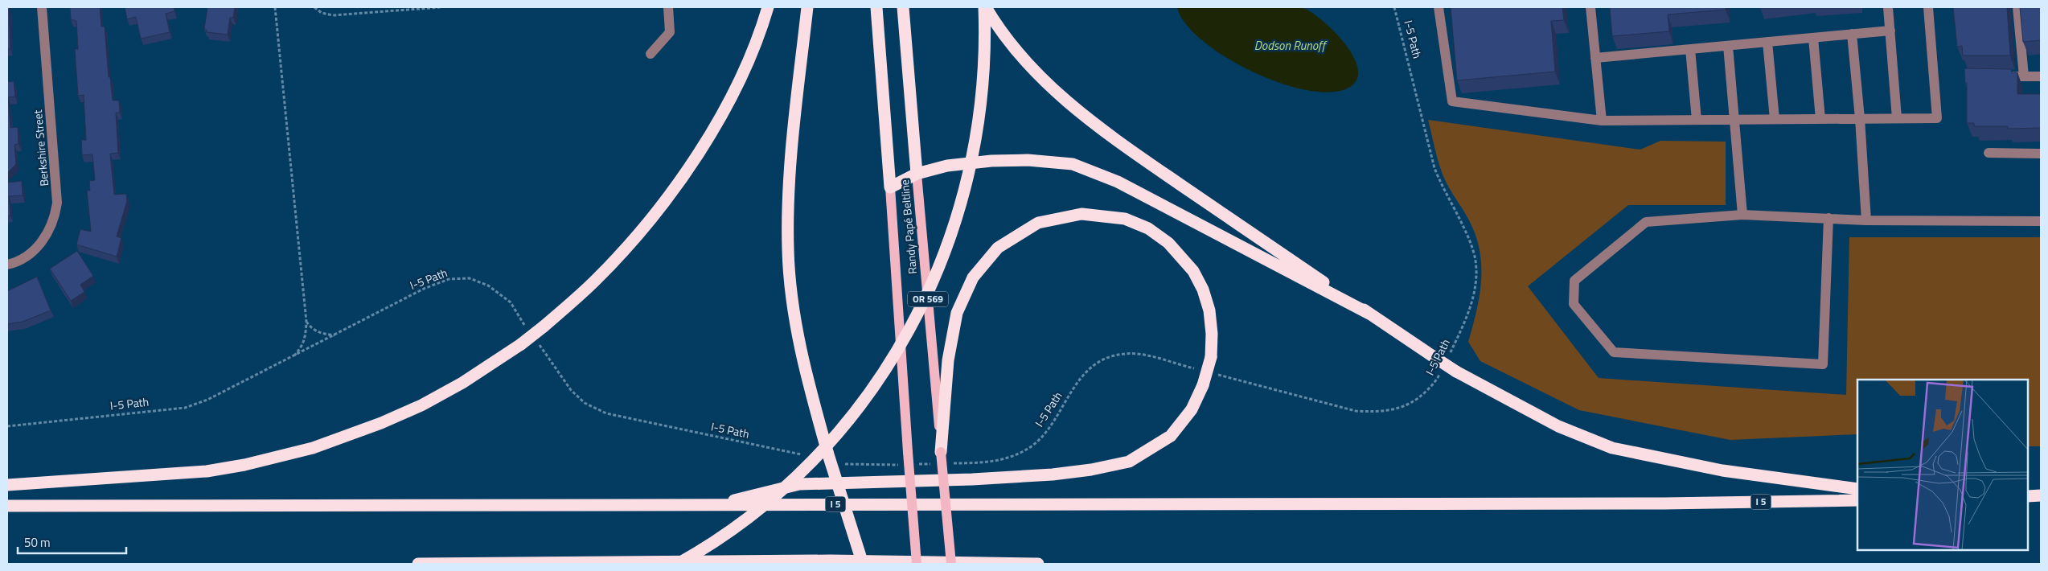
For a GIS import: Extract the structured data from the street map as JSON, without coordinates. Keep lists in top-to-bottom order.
{
  "streets": {
    "highway": ["Randy Papé Beltline", "OR 569", "I 5"],
    "street": ["Berkshire Street"],
    "path": ["I-5 Path"]
  },
  "water": ["Dodson Runoff"],
  "scale_bar": "50 m"
}
